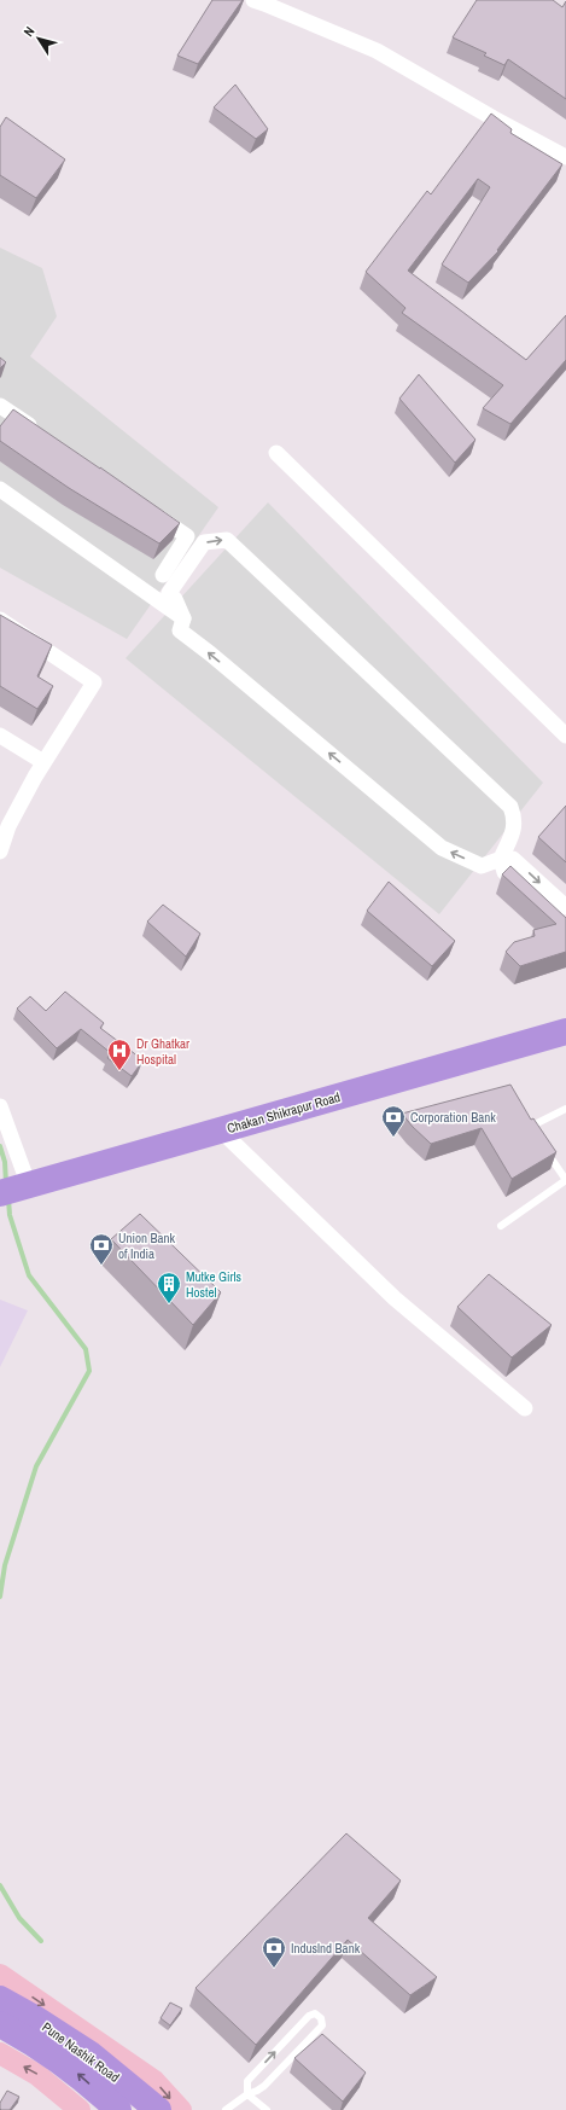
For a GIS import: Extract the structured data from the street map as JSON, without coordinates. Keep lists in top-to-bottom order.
{
  "streets": {
    "highway": ["Chakan Shikrapur Road", "Pune Nashik Road"]
  },
  "places": {
    "hospital": ["Dr Ghatkar Hospital"],
    "bank": ["Corporation Bank", "Union Bank of India", "Induslnd Bank"],
    "building": ["Mutke Girls Hostel"]
  },
  "north": "top left"
}
